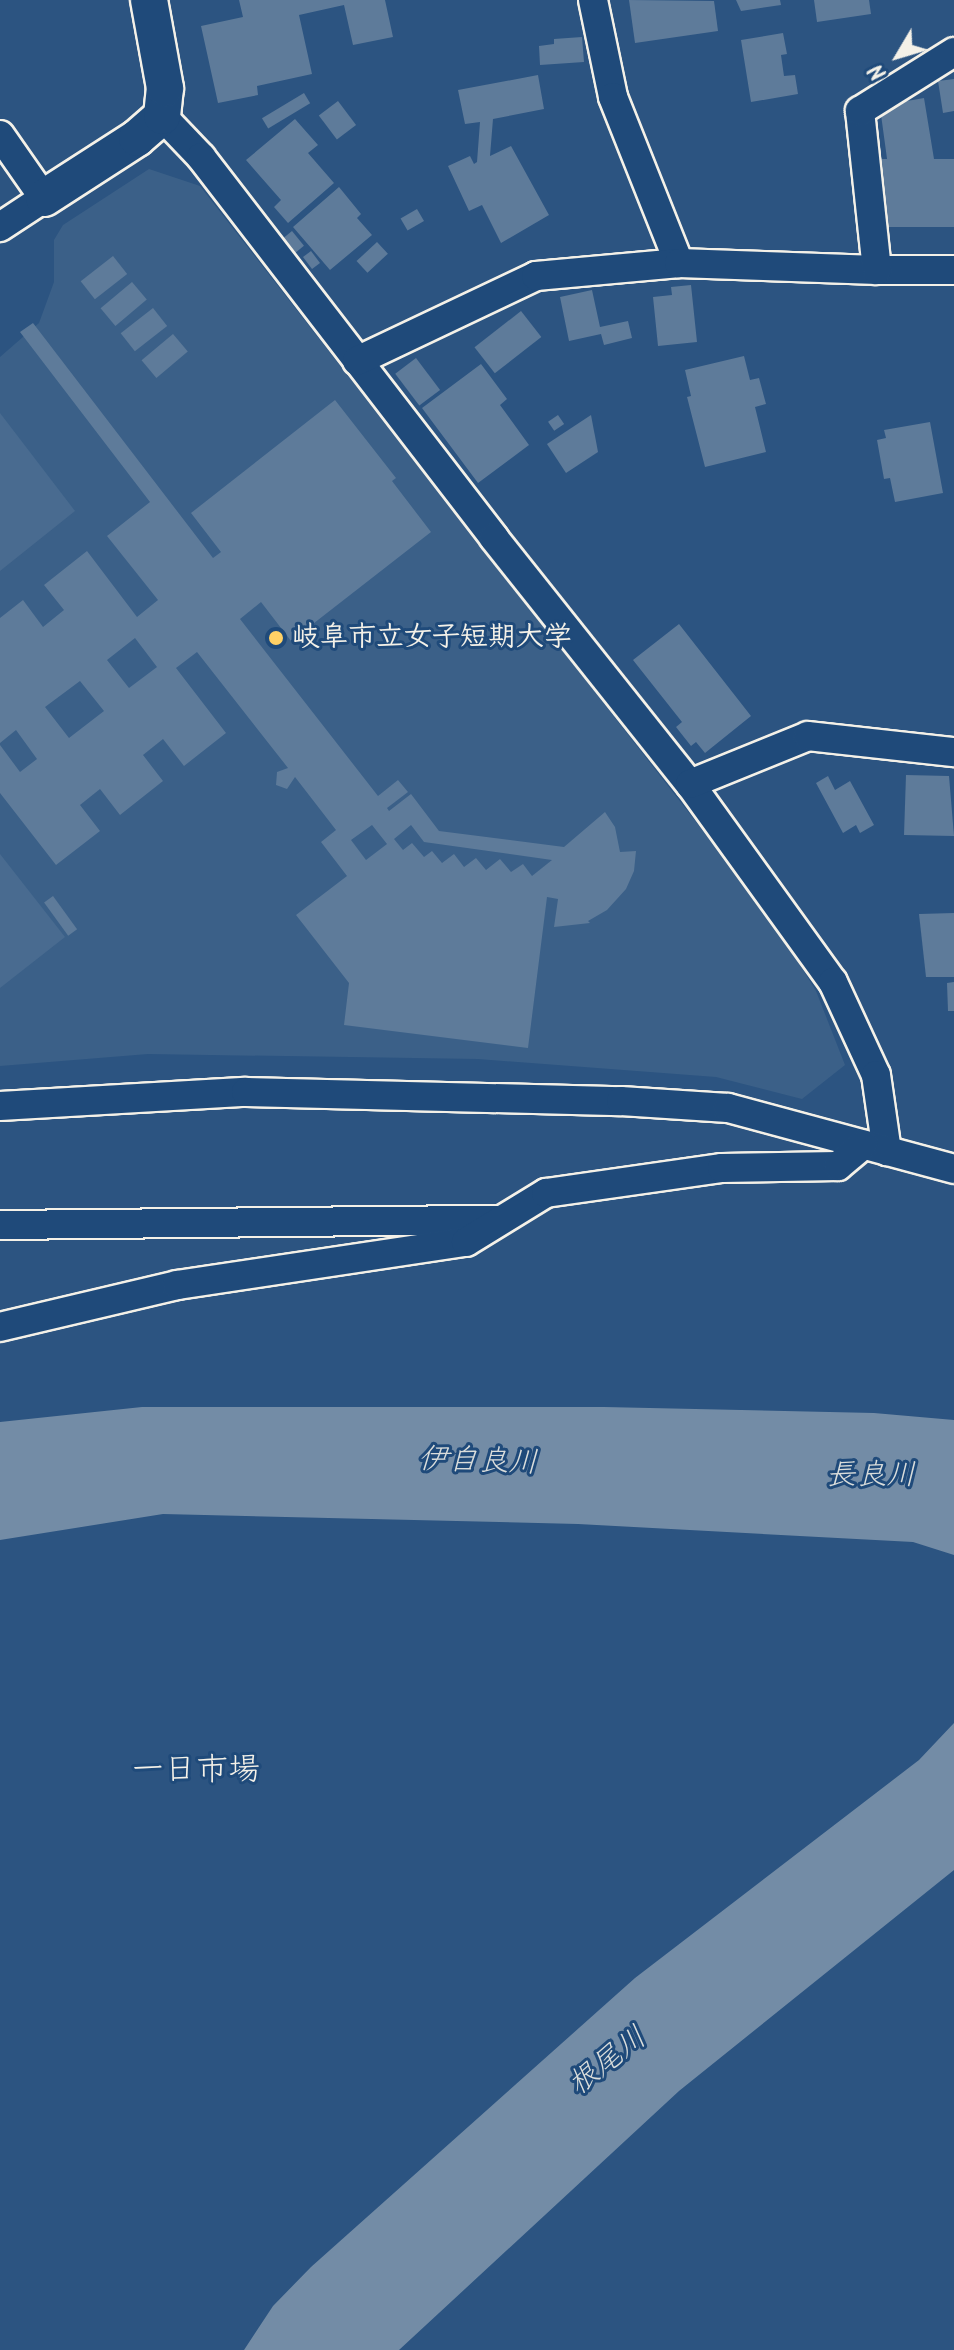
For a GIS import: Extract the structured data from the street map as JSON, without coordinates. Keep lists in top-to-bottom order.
{
  "districts": ["一日市場"],
  "water": ["伊自良川", "長良川", "根尾川"],
  "places": ["岐阜市立女子短期大学"],
  "north": "bottom left"
}
